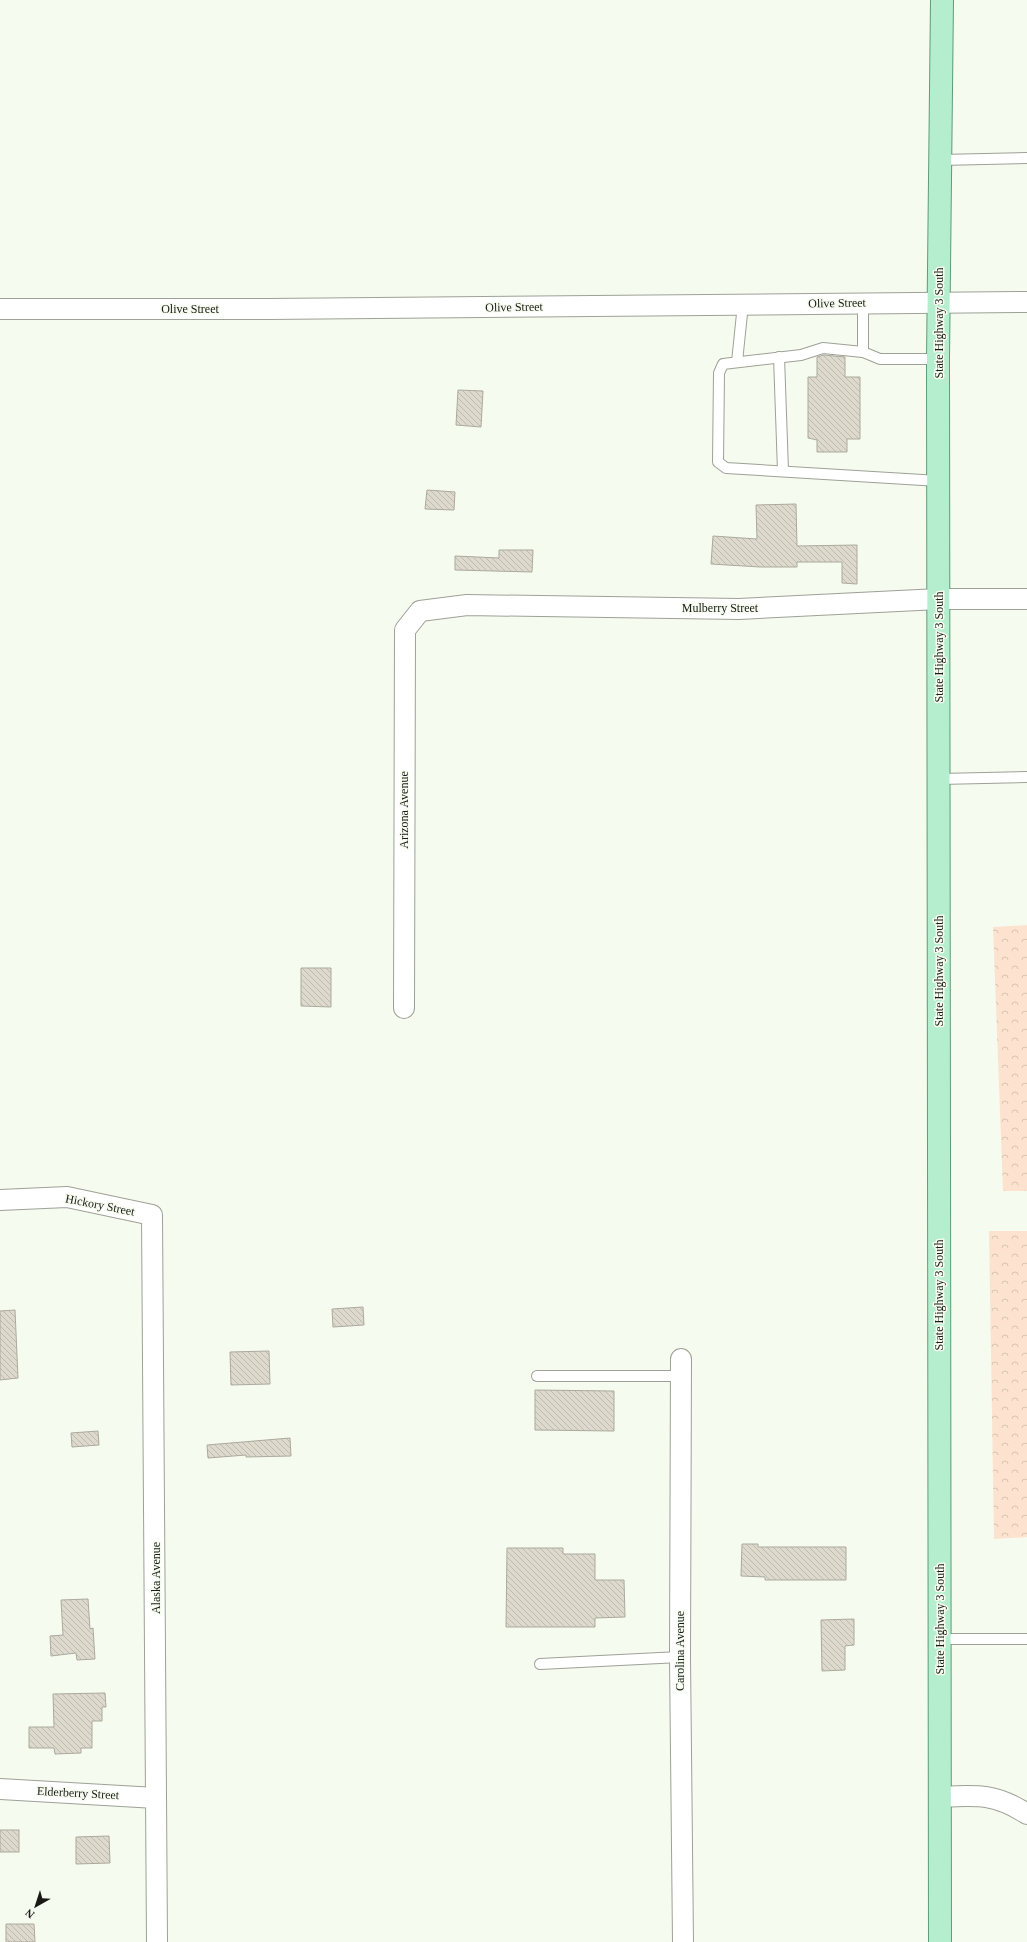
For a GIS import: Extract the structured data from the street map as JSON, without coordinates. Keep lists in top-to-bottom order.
{
  "streets": {
    "main road": ["State Highway 3 South"],
    "street": [
      "Olive Street",
      "Mulberry Street",
      "Arizona Avenue",
      "Hickory Street",
      "Alaska Avenue",
      "Carolina Avenue",
      "Elderberry Street"
    ]
  },
  "crossings": [
    ["Olive Street", "State Highway 3 South"],
    ["State Highway 3 South", "Mulberry Street"],
    ["Mulberry Street", "Arizona Avenue"],
    ["Hickory Street", "Alaska Avenue"],
    ["Alaska Avenue", "Elderberry Street"]
  ],
  "north": "bottom left"
}
